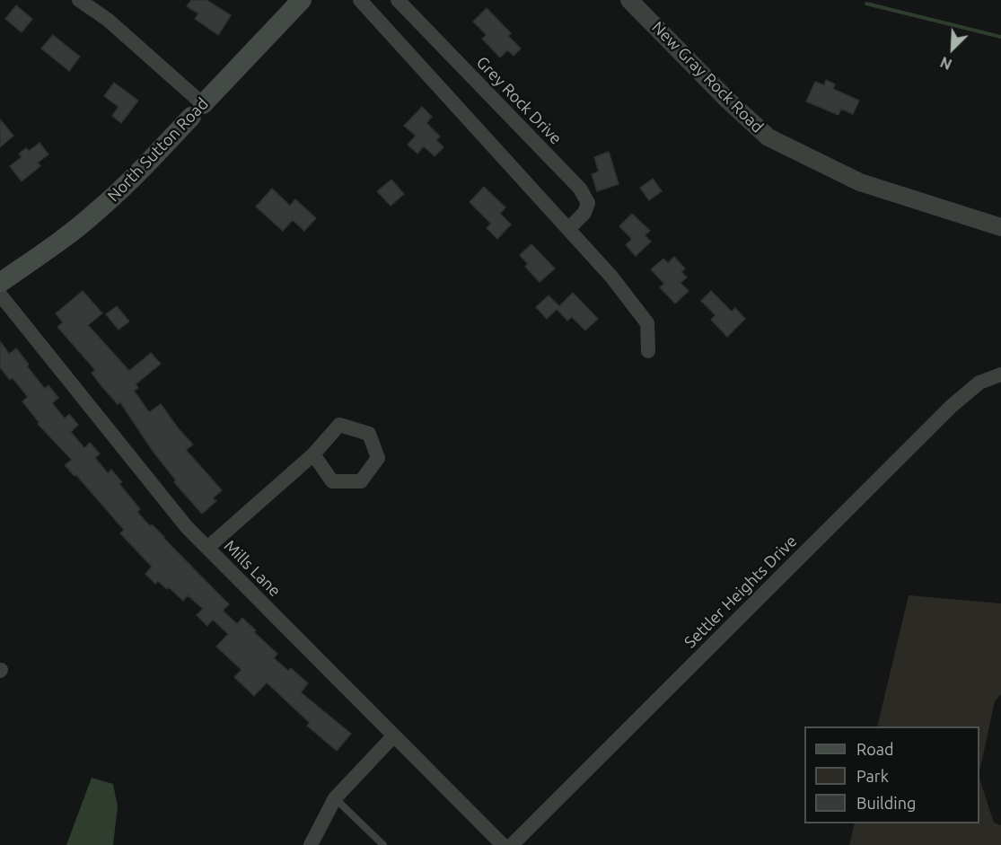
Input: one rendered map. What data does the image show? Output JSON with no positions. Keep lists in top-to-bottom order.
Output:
{
  "streets": {
    "main road": ["North Sutton Road"],
    "street": [
      "New Gray Rock Road",
      "Grey Rock Drive",
      "Mills Lane",
      "Settler Heights Drive"
    ]
  },
  "legend": ["Road", "Park", "Building"],
  "north": "bottom left"
}
